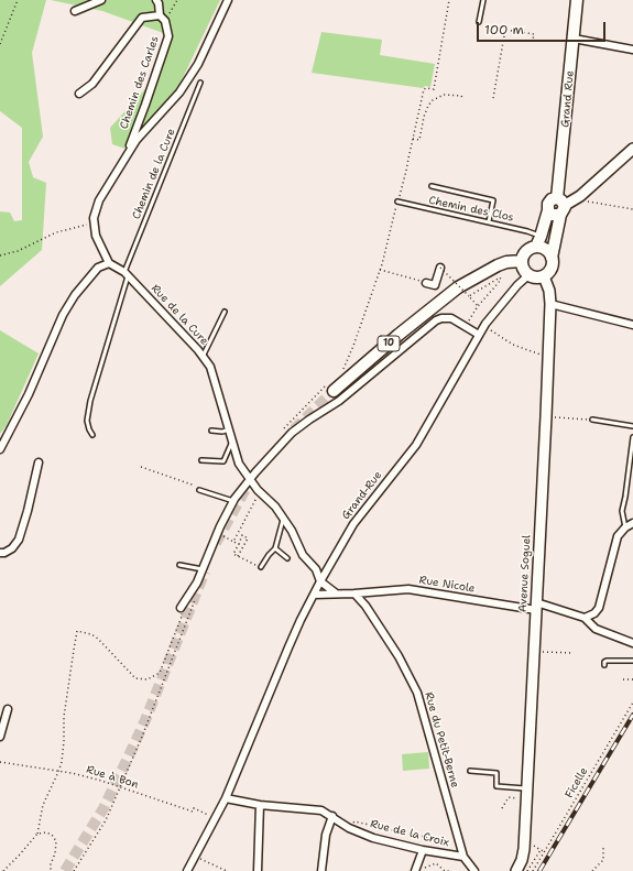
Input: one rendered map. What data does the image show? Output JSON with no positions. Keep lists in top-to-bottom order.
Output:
{
  "streets": {
    "main road": ["Grand Rue", "10"],
    "street": [
      "Chemin des Carles",
      "Rue de la Cure",
      "Grand-Rue",
      "Avenue Soguel",
      "Rue Nicole",
      "Rue du Petit-Berne",
      "Rue de la Croix"
    ],
    "lane": ["Chemin de la Cure", "Chemin des Clos"],
    "path": ["Rue à Bon", "Ficelle"]
  },
  "crossings": [
    ["Grand Rue", "Chemin des Clos"],
    ["Grand Rue", "10"],
    ["Grand Rue", "Grand-Rue"],
    ["Grand Rue", "Avenue Soguel"],
    ["Chemin de la Cure", "Rue de la Cure"],
    ["Chemin des Clos", "10"],
    ["Chemin des Clos", "Grand-Rue"],
    ["Chemin des Clos", "Avenue Soguel"],
    ["Rue de la Cure", "Grand-Rue"],
    ["10", "Grand-Rue"],
    ["10", "Avenue Soguel"],
    ["Grand-Rue", "Avenue Soguel"],
    ["Grand-Rue", "Rue à Bon"],
    ["Grand-Rue", "Rue de la Croix"],
    ["Avenue Soguel", "Rue Nicole"],
    ["Rue Nicole", "Rue du Petit-Berne"],
    ["Rue du Petit-Berne", "Rue de la Croix"]
  ],
  "scale_bar": "100 m"
}
